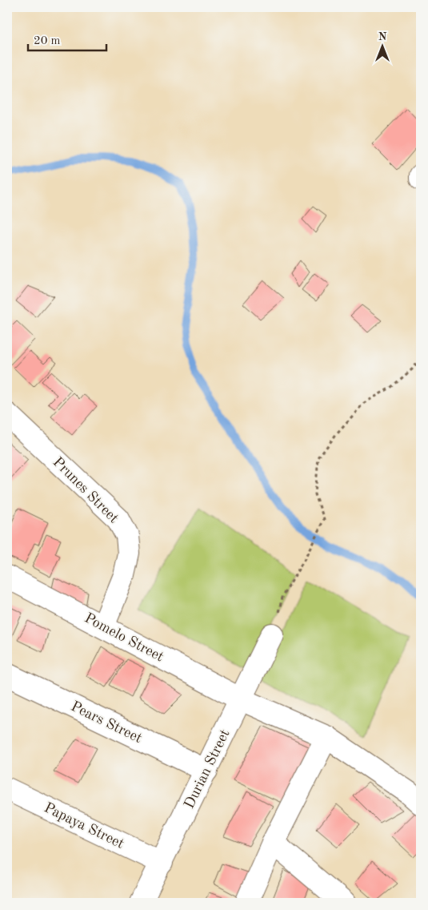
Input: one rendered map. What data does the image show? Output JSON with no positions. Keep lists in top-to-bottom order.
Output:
{
  "streets": {
    "street": [
      "Prunes Street",
      "Pomelo Street",
      "Pears Street",
      "Durian Street",
      "Papaya Street"
    ]
  },
  "crossings": [
    ["Prunes Street", "Pomelo Street"],
    ["Pomelo Street", "Durian Street"],
    ["Pears Street", "Durian Street"],
    ["Durian Street", "Papaya Street"]
  ],
  "scale_bar": "20 m",
  "north": "top"
}
